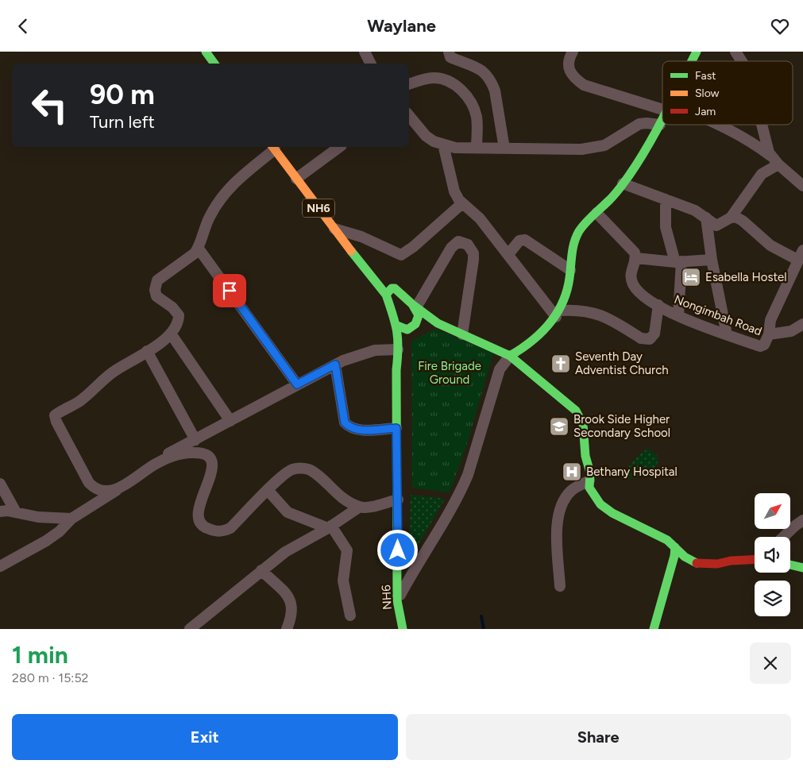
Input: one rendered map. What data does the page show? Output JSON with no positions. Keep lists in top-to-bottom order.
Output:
{
  "streets": {
    "main road": ["NH6"],
    "street": ["Nongimbah Road"]
  },
  "parks": ["Fire Brigade Ground"],
  "places": {
    "hotel": ["Esabella Hostel"],
    "church": ["Seventh Day Adventist Church"],
    "school or university": ["Brook Side Higher Secondary School"],
    "hospital": ["Bethany Hospital"]
  },
  "legend": ["Fast", "Slow", "Jam"],
  "north": "top right",
  "page": {
    "header": "Waylane",
    "turn": ["90 m", "Turn left"],
    "heading": ["1 min", "280 m · 15:52"],
    "buttons": ["Exit", "Share"]
  }
}
